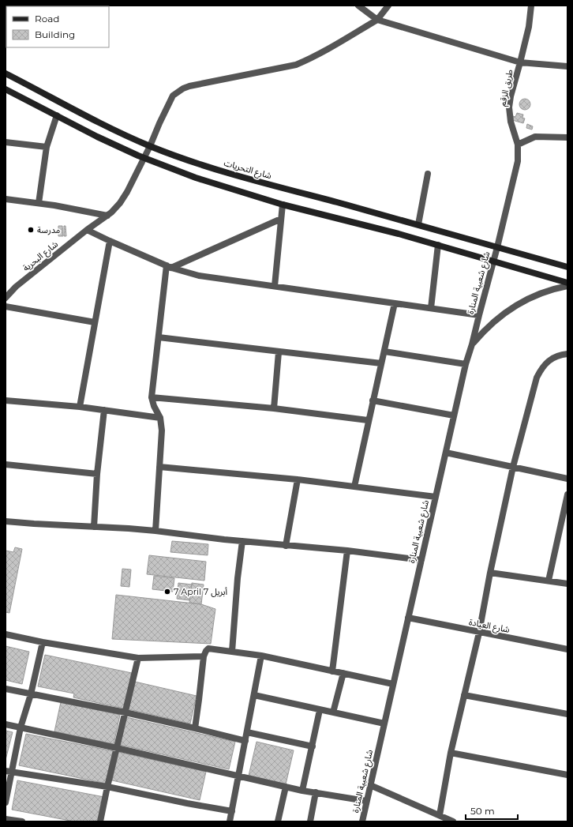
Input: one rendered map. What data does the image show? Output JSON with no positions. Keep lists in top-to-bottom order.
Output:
{
  "streets": {
    "main road": ["شارع التحريات"],
    "street": [
      "طريق الزقم",
      "شارع البحرية",
      "شارع شعبية المنارة",
      "شارع العيادة"
    ]
  },
  "crossings": [
    ["طريق الزقم", "شارع التحريات"],
    ["طريق الزقم", "شارع شعبية المنارة"],
    ["شارع التحريات", "شارع البحرية"],
    ["شارع التحريات", "شارع شعبية المنارة"],
    ["شارع شعبية المنارة", "شارع العيادة"]
  ],
  "places": ["مدرسة", "7 April 7 أبريل"],
  "legend": ["Road", "Building"],
  "scale_bar": "50 m"
}
